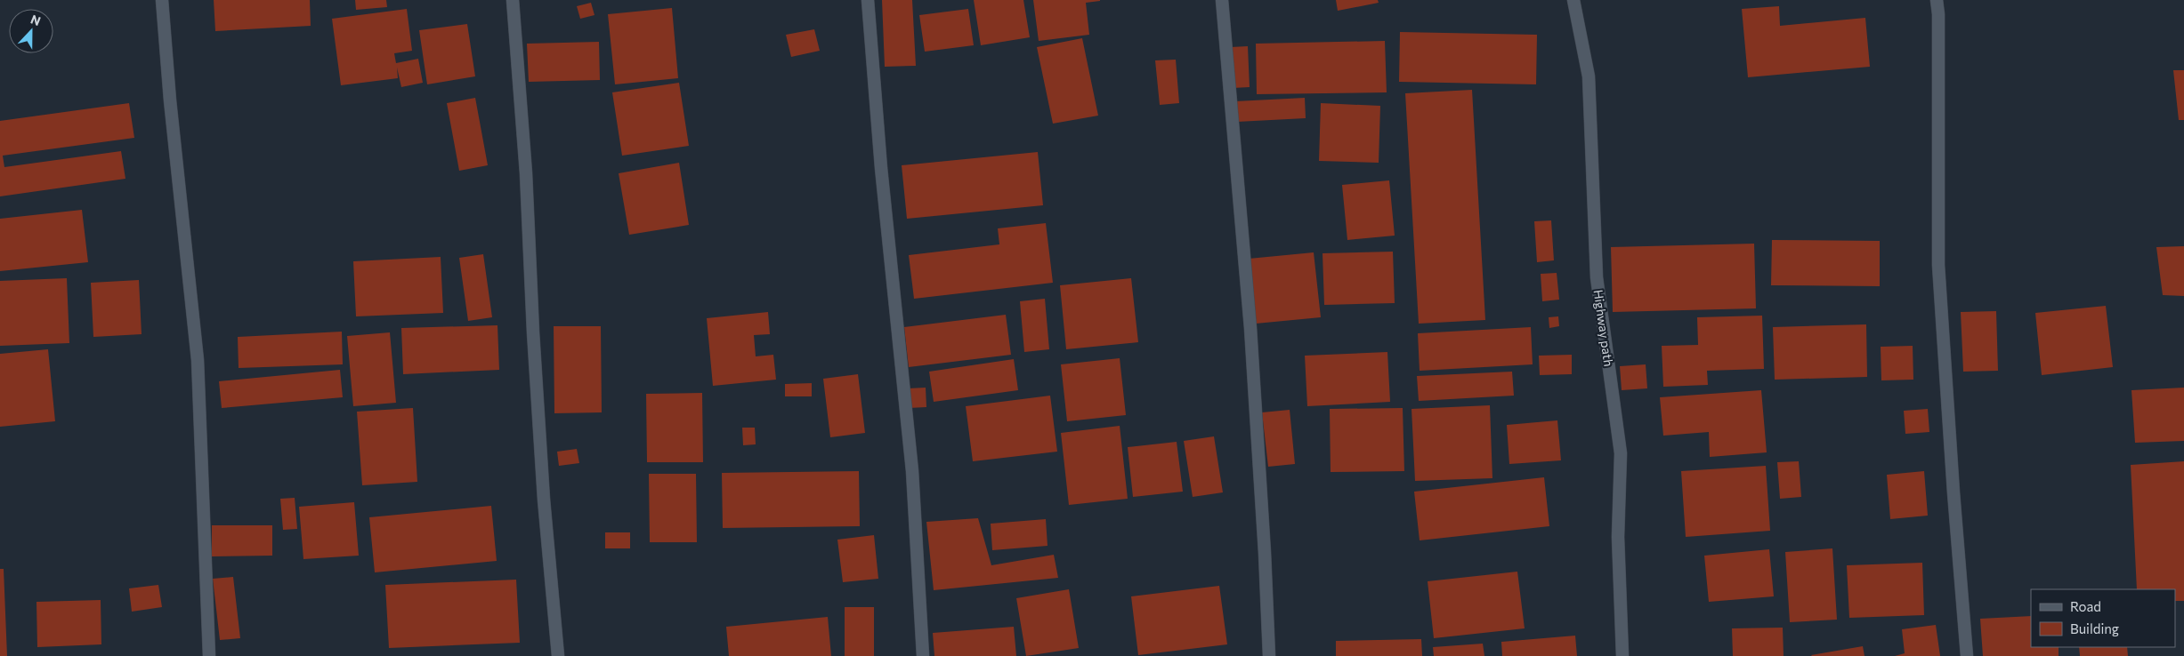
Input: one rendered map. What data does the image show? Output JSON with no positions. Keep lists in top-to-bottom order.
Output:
{
  "streets": {
    "street": ["Highway path"]
  },
  "legend": ["Road", "Building"],
  "north": "top"
}
